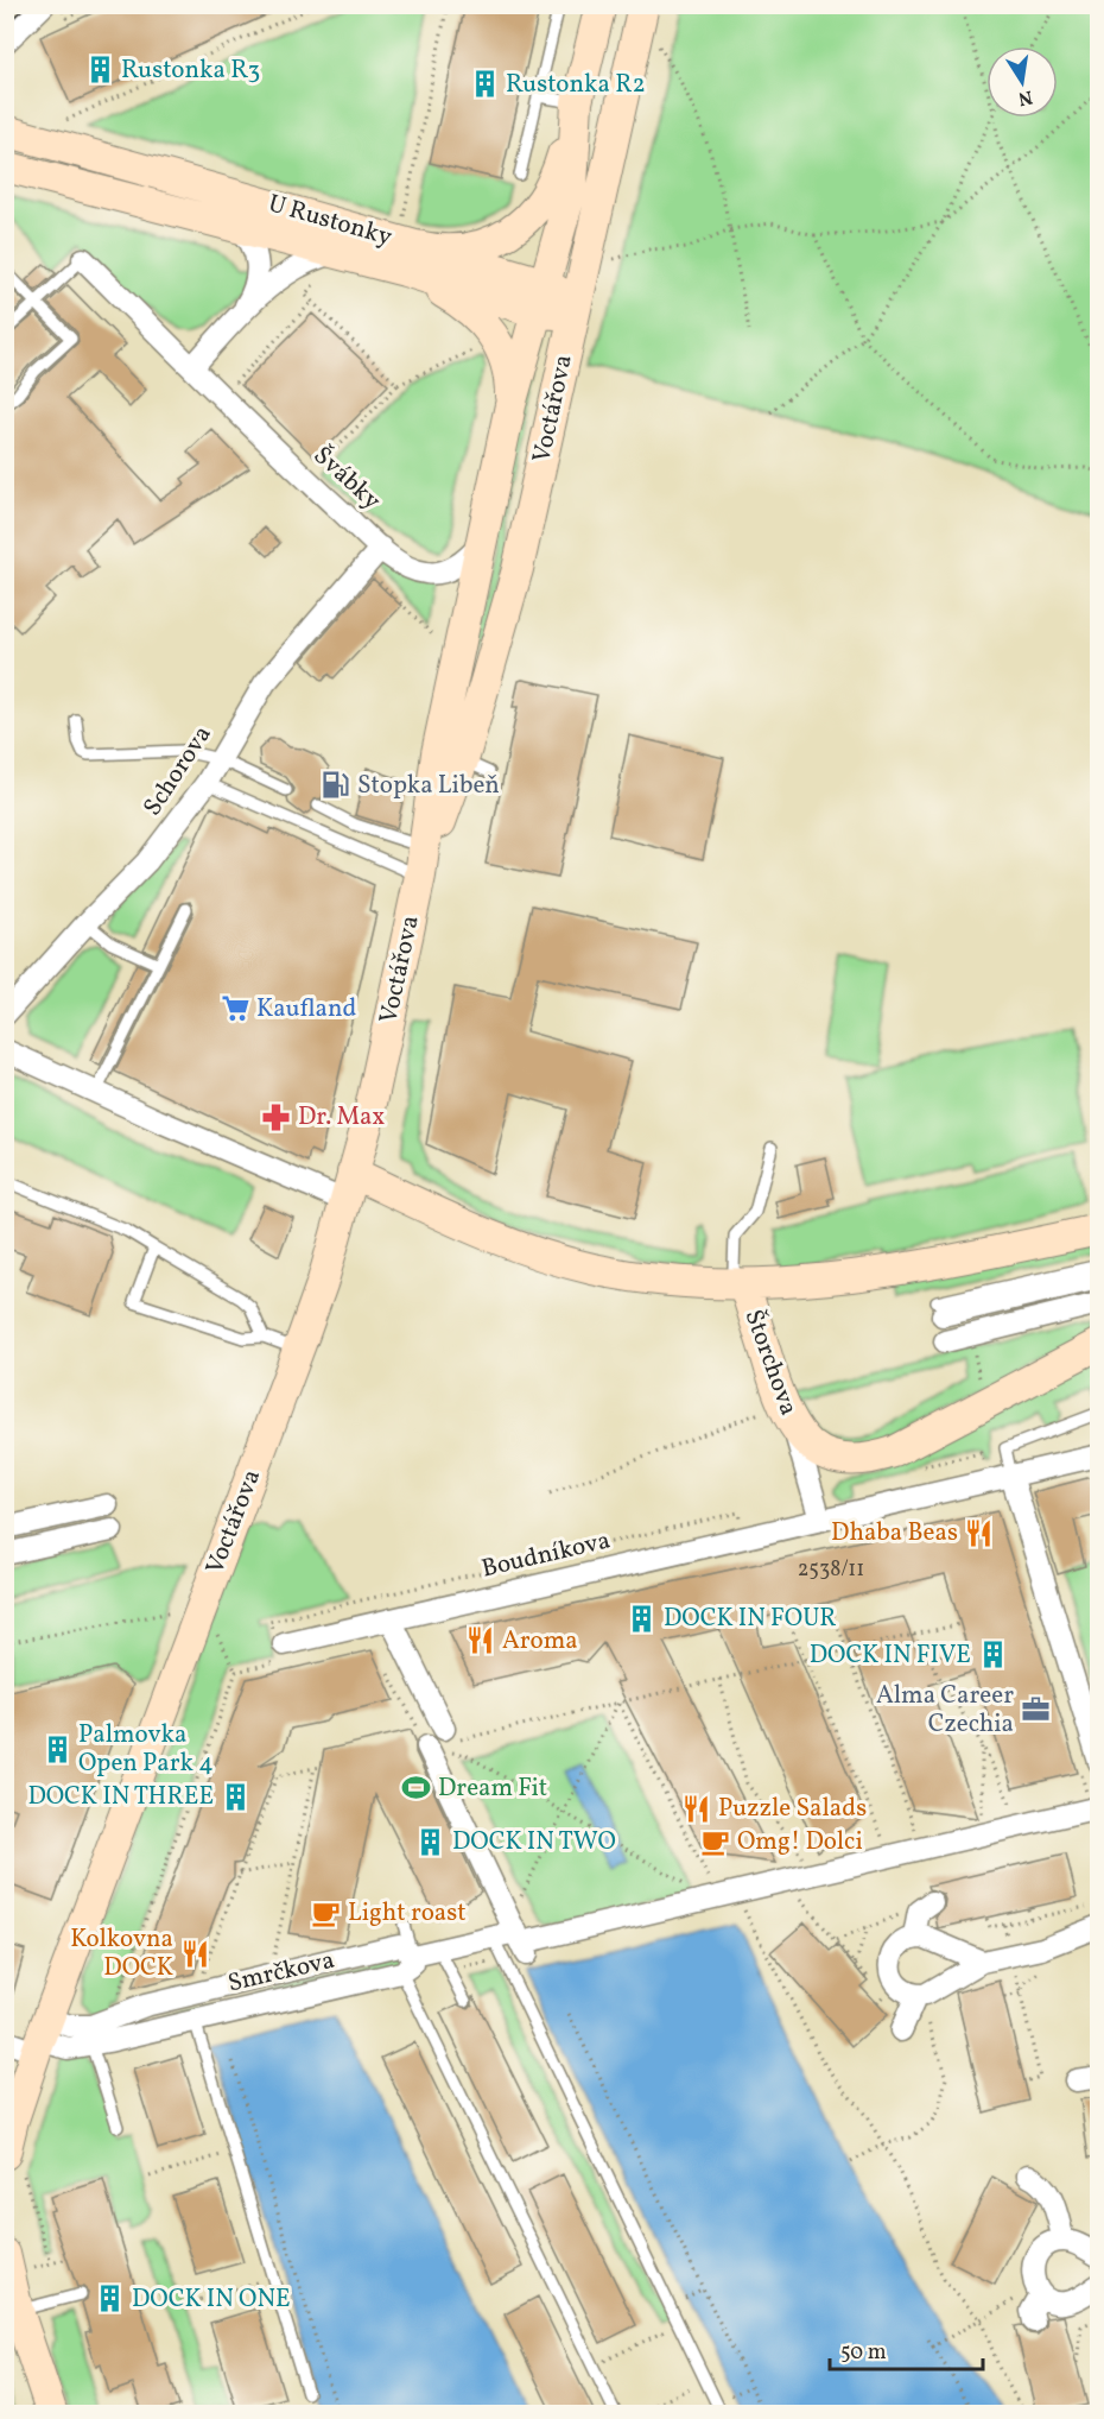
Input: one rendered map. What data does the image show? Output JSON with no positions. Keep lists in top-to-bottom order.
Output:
{
  "streets": {
    "main road": ["U Rustonky", "Voctářova", "Štorchova"],
    "street": [
      "Švábky",
      "Schorova",
      "Boudníkova",
      "Smrčkova"
    ]
  },
  "crossings": [
    ["U Rustonky", "Voctářova"],
    ["Voctářova", "Švábky"],
    ["Voctářova", "Štorchova"],
    ["Voctářova", "Smrčkova"],
    ["Švábky", "Schorova"],
    ["Štorchova", "Boudníkova"]
  ],
  "places": {
    "building": [
      "Rustonka R3",
      "Rustonka R2",
      "DOCK IN FOUR",
      "DOCK IN FIVE",
      "Palmovka Open Park 4",
      "DOCK IN THREE",
      "DOCK IN TWO",
      "DOCK IN ONE"
    ],
    "fuel station": ["Stopka Libeň"],
    "supermarket": ["Kaufland"],
    "pharmacy": ["Dr. Max"],
    "restaurant": [
      "Dhaba Beas",
      "Aroma",
      "Puzzle Salads",
      "Kolkovna DOCK"
    ],
    "office": ["Alma Career Czechia"],
    "sports": ["Dream Fit"],
    "cafe": ["Omg! Dolci", "Light roast"]
  },
  "house_numbers": ["2538/11"],
  "scale_bar": "50 m",
  "north": "bottom"
}
